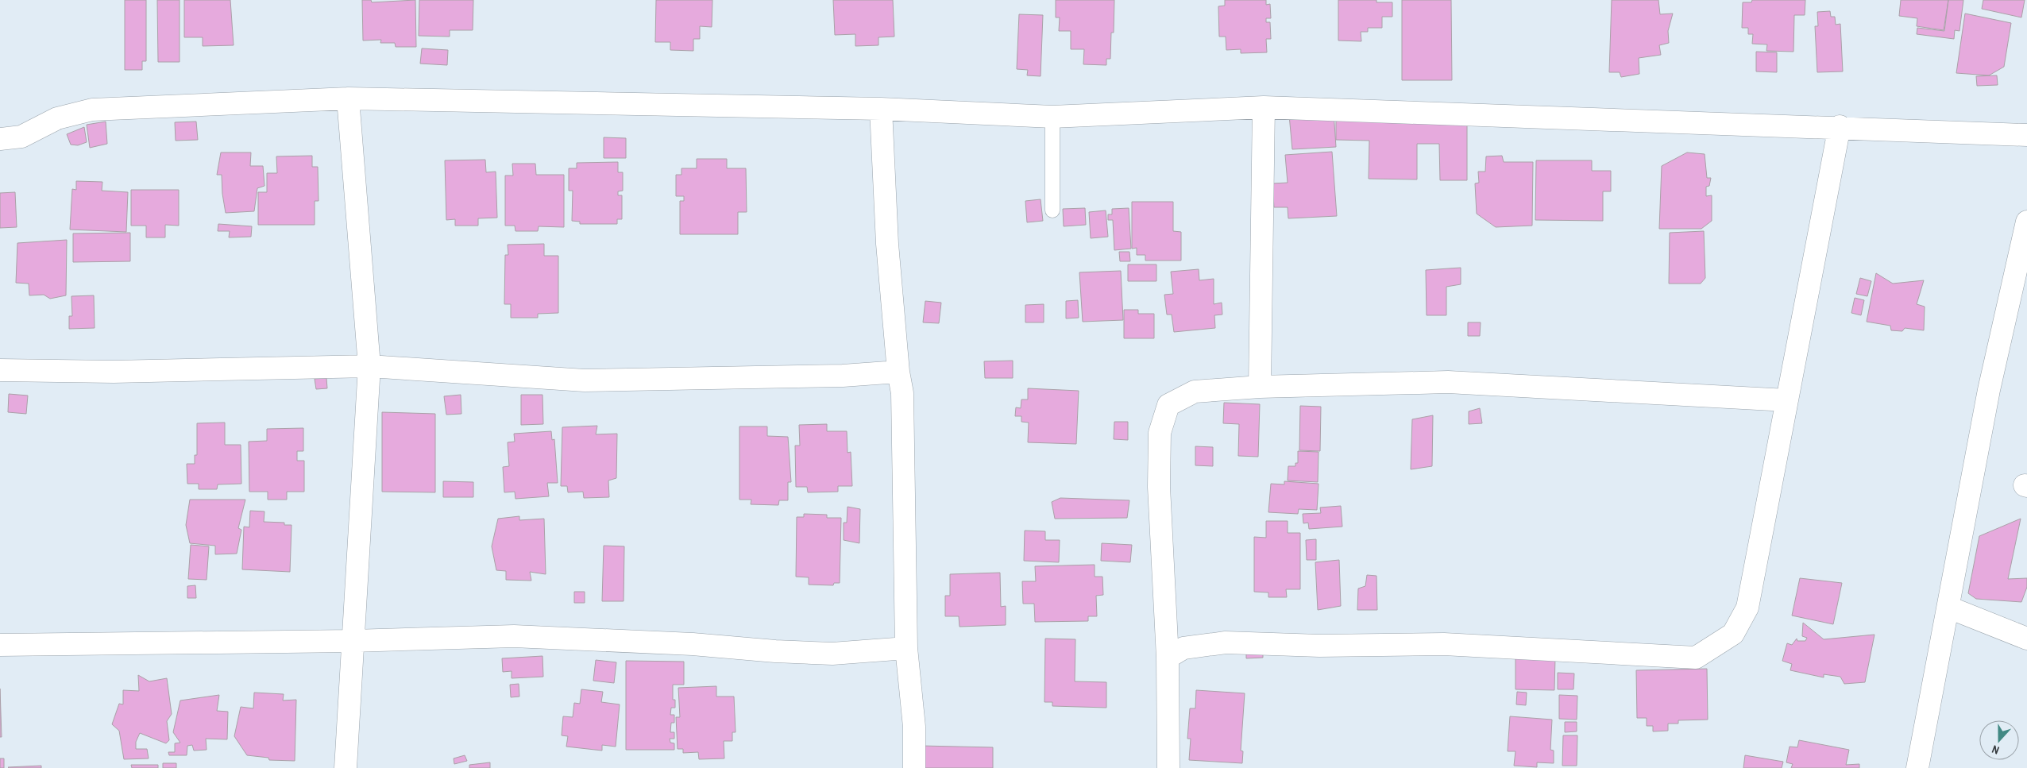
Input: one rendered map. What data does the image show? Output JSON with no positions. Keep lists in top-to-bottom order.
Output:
{
  "north": "bottom"
}
